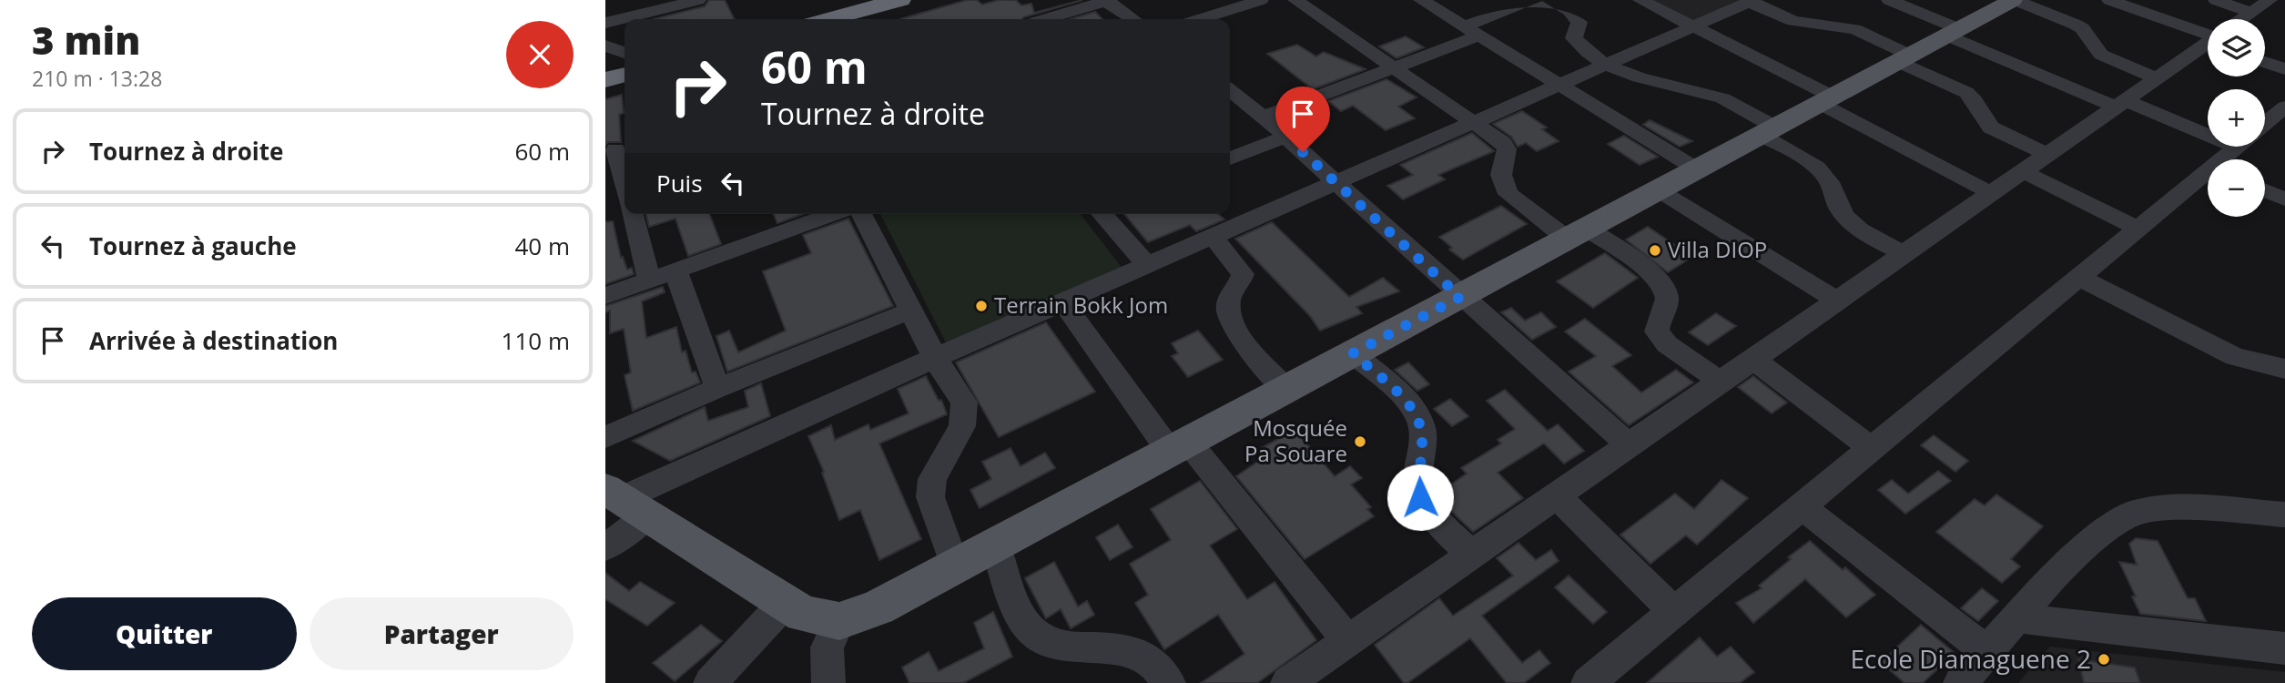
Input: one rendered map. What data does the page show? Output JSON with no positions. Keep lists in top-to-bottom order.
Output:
{
  "places": [
    "Villa DIOP",
    "Terrain Bokk Jom",
    "Mosquée Pa Souare",
    "Ecole Diamaguene 2"
  ],
  "page": {
    "heading": ["3 min", "210 m · 13:28"],
    "map_buttons": ["+", "−"],
    "turn": ["60 m", "Tournez à droite"],
    "list": [
      {
        "name": "Tournez à droite",
        "value": "60 m"
      },
      {
        "name": "Tournez à gauche",
        "value": "40 m"
      },
      {
        "name": "Arrivée à destination",
        "value": "110 m"
      }
    ],
    "then": "Puis",
    "buttons": ["Quitter", "Partager"]
  }
}
